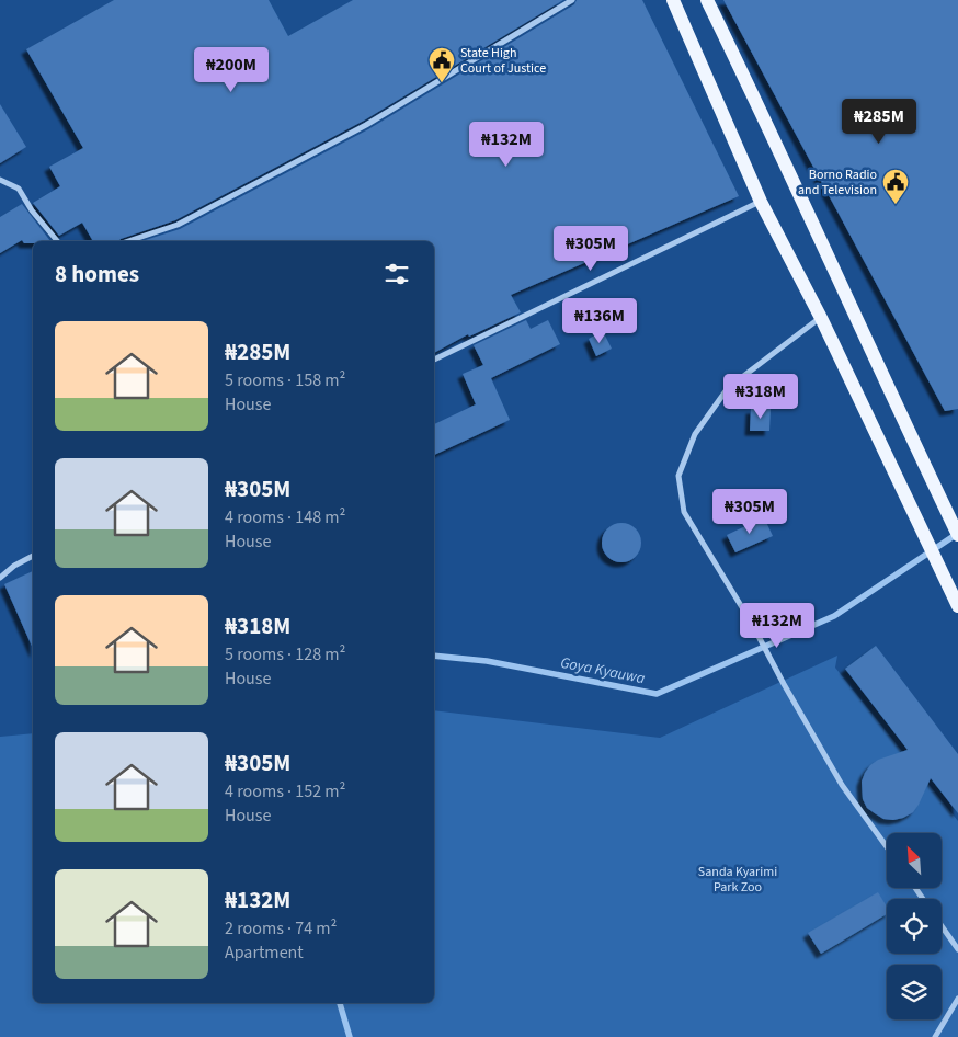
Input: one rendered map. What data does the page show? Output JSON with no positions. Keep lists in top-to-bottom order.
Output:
{
  "water": ["Goya Kyauwa"],
  "parks": ["Sanda Kyarimi Park Zoo"],
  "places": {
    "public building": ["State High Court of Justice", "Borno Radio and Television"]
  },
  "north": "top left",
  "page": {
    "price": [
      "₦200M",
      "₦285M",
      "₦132M",
      "₦305M",
      "₦136M",
      "₦318M",
      "₦305M",
      "₦132M"
    ],
    "heading": "8 homes",
    "list": [
      {
        "name": "₦285M",
        "note": "5 rooms · 158 m² · House"
      },
      {
        "name": "₦305M",
        "note": "4 rooms · 148 m² · House"
      },
      {
        "name": "₦318M",
        "note": "5 rooms · 128 m² · House"
      },
      {
        "name": "₦305M",
        "note": "4 rooms · 152 m² · House"
      },
      {
        "name": "₦132M",
        "note": "2 rooms · 74 m² · Apartment"
      }
    ]
  }
}
